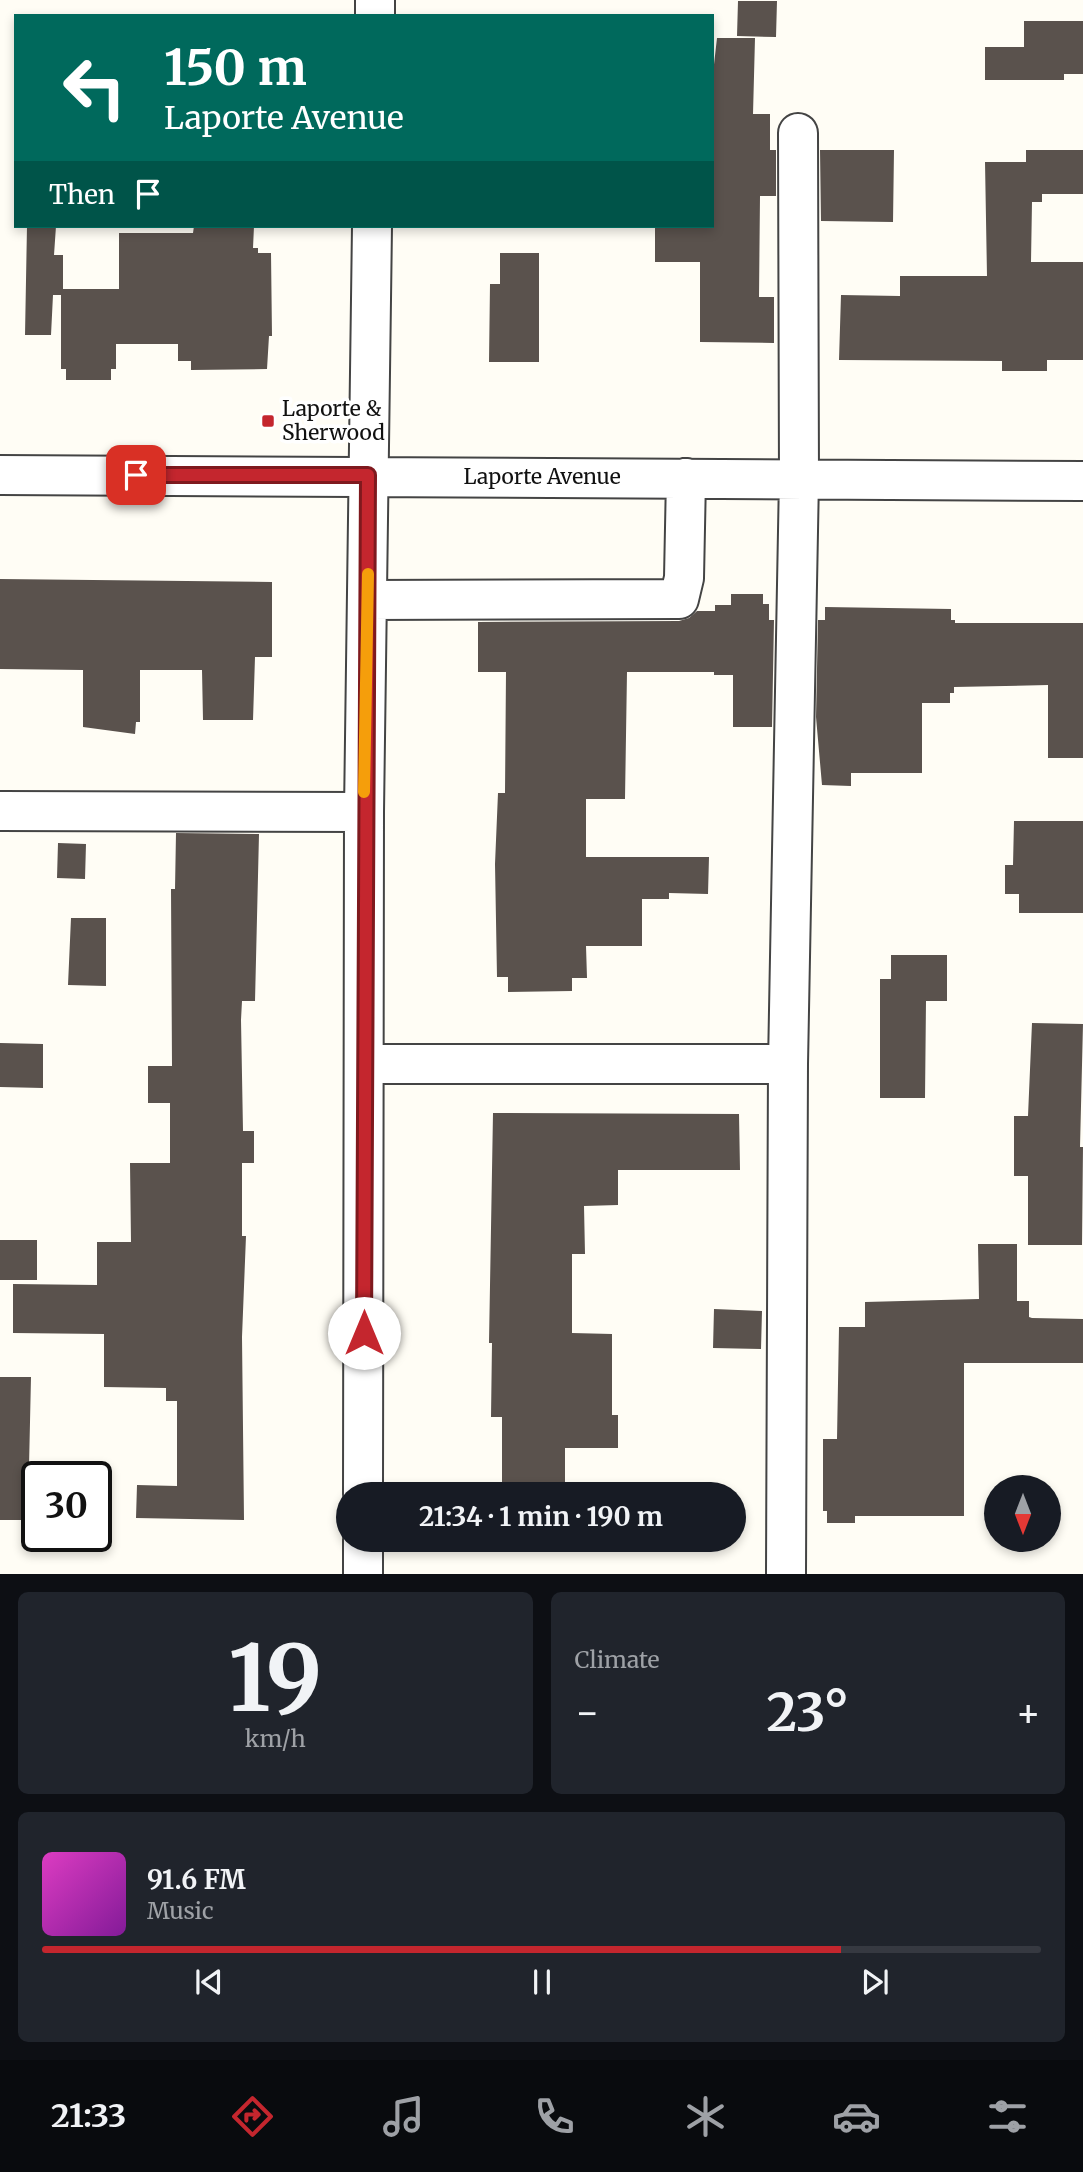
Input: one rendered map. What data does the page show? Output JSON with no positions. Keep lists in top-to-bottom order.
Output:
{
  "streets": {
    "street": ["Laporte Avenue"]
  },
  "places": {
    "transit": ["Laporte & Sherwood"]
  },
  "north": "bottom",
  "page": {
    "turn": ["150 m", "Laporte Avenue"],
    "then": "Then",
    "limit": "30",
    "trip": "21:34 · 1 min · 190 m",
    "tile": [
      ["19", "km/h"],
      "Climate"
    ],
    "heat": ["−", "23°", "+"],
    "song": ["91.6 FM", "Music"],
    "tabs": "21:33"
  }
}
